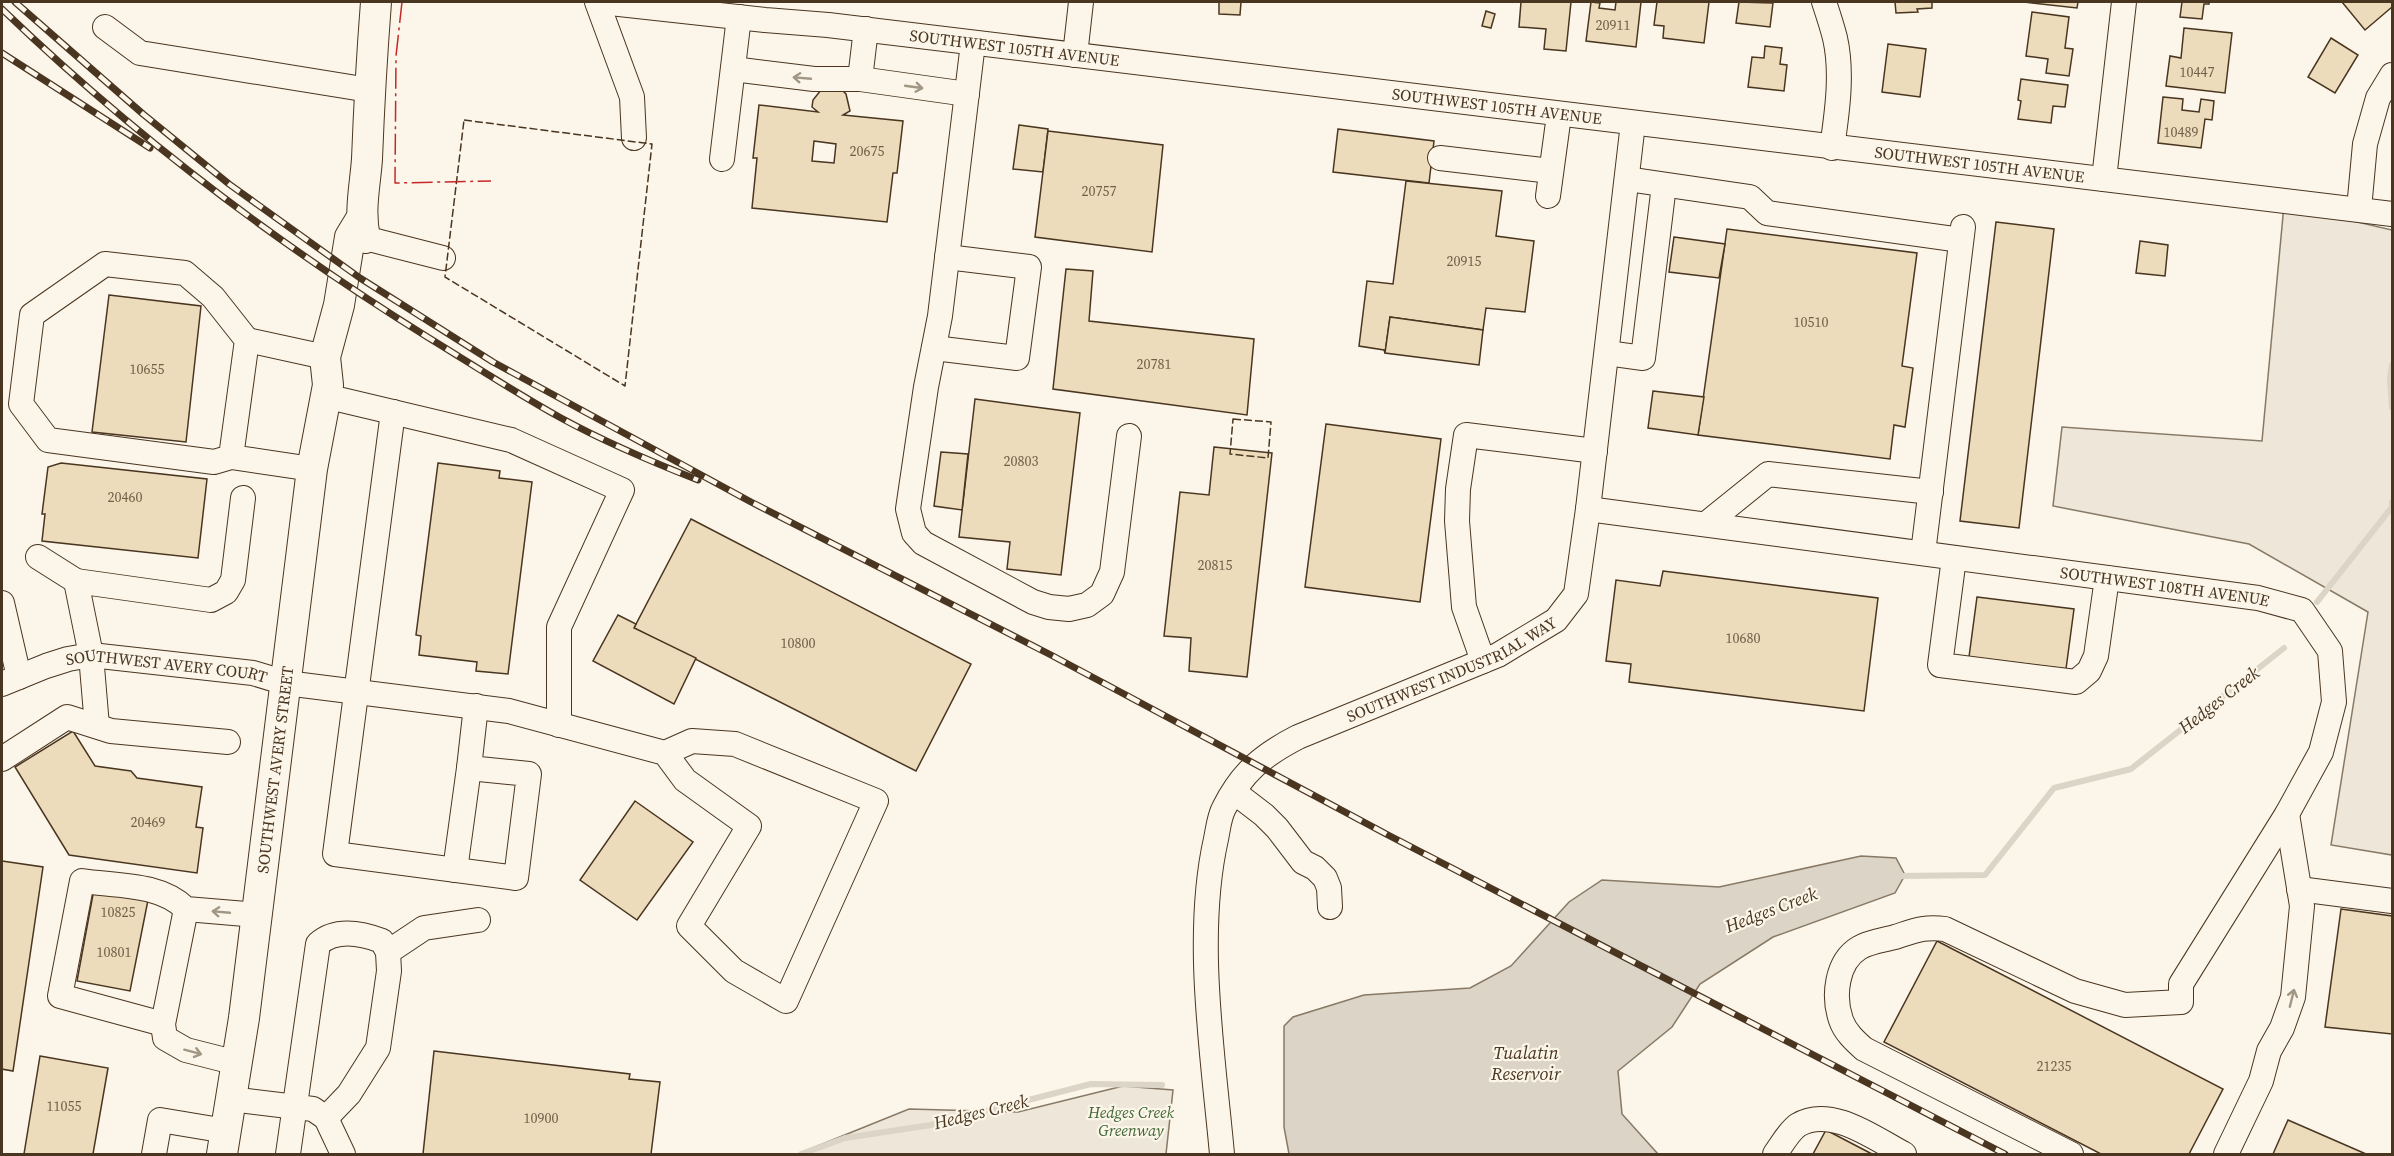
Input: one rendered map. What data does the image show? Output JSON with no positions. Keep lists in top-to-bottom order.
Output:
{
  "streets": {
    "main road": ["SOUTHWEST AVERY STREET"],
    "street": [
      "SOUTHWEST 105TH AVENUE",
      "SOUTHWEST 108TH AVENUE",
      "SOUTHWEST INDUSTRIAL WAY",
      "SOUTHWEST AVERY COURT"
    ]
  },
  "crossings": [
    ["SOUTHWEST 105TH AVENUE", "SOUTHWEST INDUSTRIAL WAY"],
    ["SOUTHWEST 108TH AVENUE", "SOUTHWEST INDUSTRIAL WAY"],
    ["SOUTHWEST AVERY COURT", "SOUTHWEST AVERY STREET"]
  ],
  "water": ["Hedges Creek", "Tualatin Reservoir"],
  "parks": ["Hedges Creek Greenway"],
  "house_numbers": [
    "20911",
    "10447",
    "10489",
    "20675",
    "20757",
    "20915",
    "10510",
    "20781",
    "10655",
    "20803",
    "20460",
    "20815",
    "10680",
    "10800",
    "20469",
    "10825",
    "10801",
    "21235",
    "11055",
    "10900"
  ]
}
